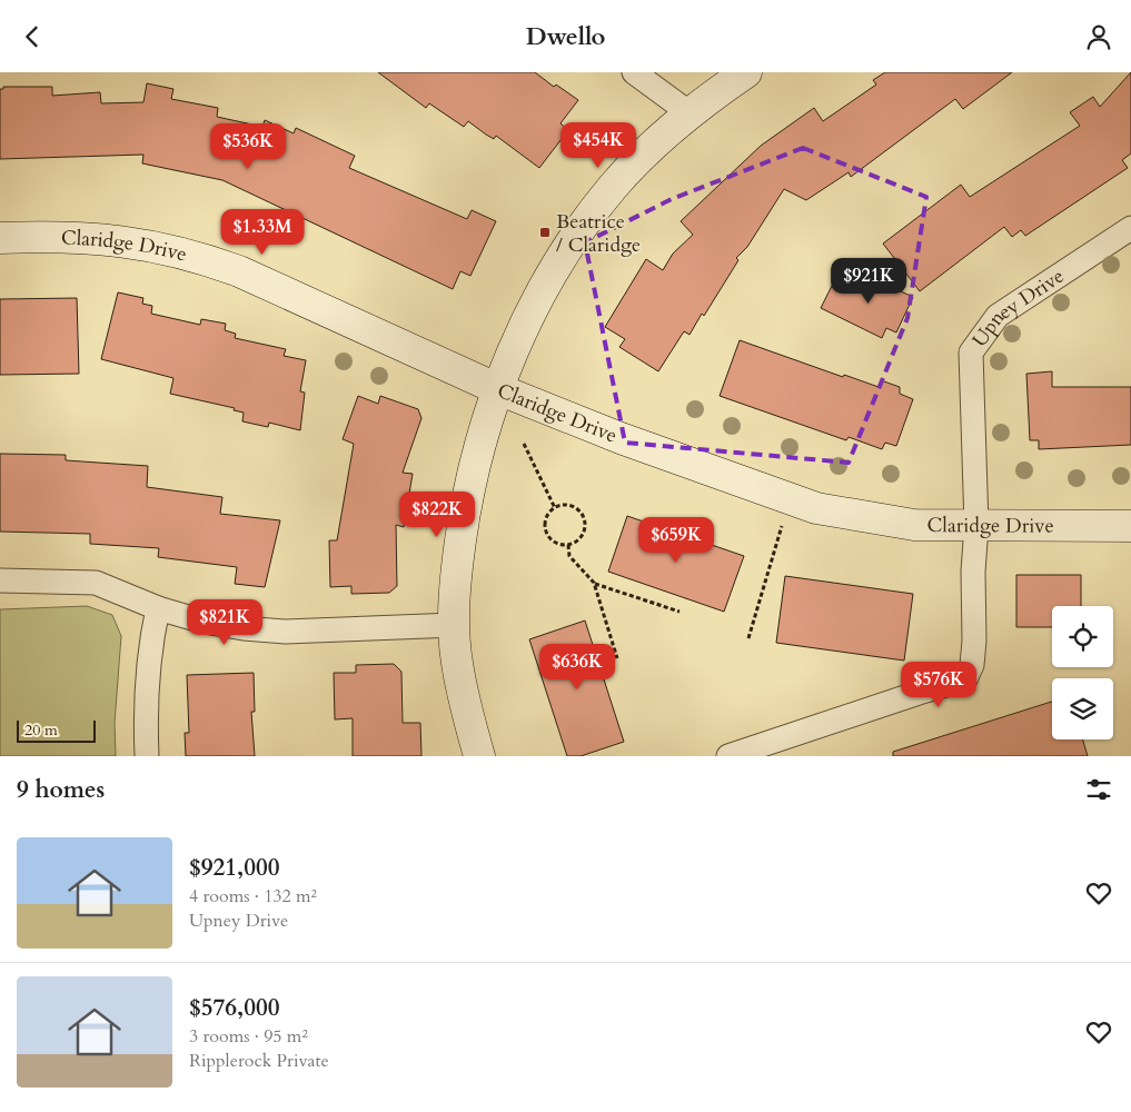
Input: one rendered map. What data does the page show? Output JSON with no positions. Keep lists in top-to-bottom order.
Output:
{
  "streets": {
    "street": ["Claridge Drive", "Upney Drive"]
  },
  "crossings": [
    ["Claridge Drive", "Upney Drive"]
  ],
  "places": {
    "transit": ["Beatrice / Claridge"]
  },
  "scale_bar": "20 m",
  "page": {
    "header": "Dwello",
    "price": [
      "$454K",
      "$536K",
      "$1.33M",
      "$921K",
      "$822K",
      "$659K",
      "$821K",
      "$636K",
      "$576K"
    ],
    "scale": "20 m",
    "heading": "9 homes",
    "list": [
      {
        "name": "$921,000",
        "note": "4 rooms · 132 m² · Upney Drive"
      },
      {
        "name": "$576,000",
        "note": "3 rooms · 95 m² · Ripplerock Private"
      }
    ]
  }
}
